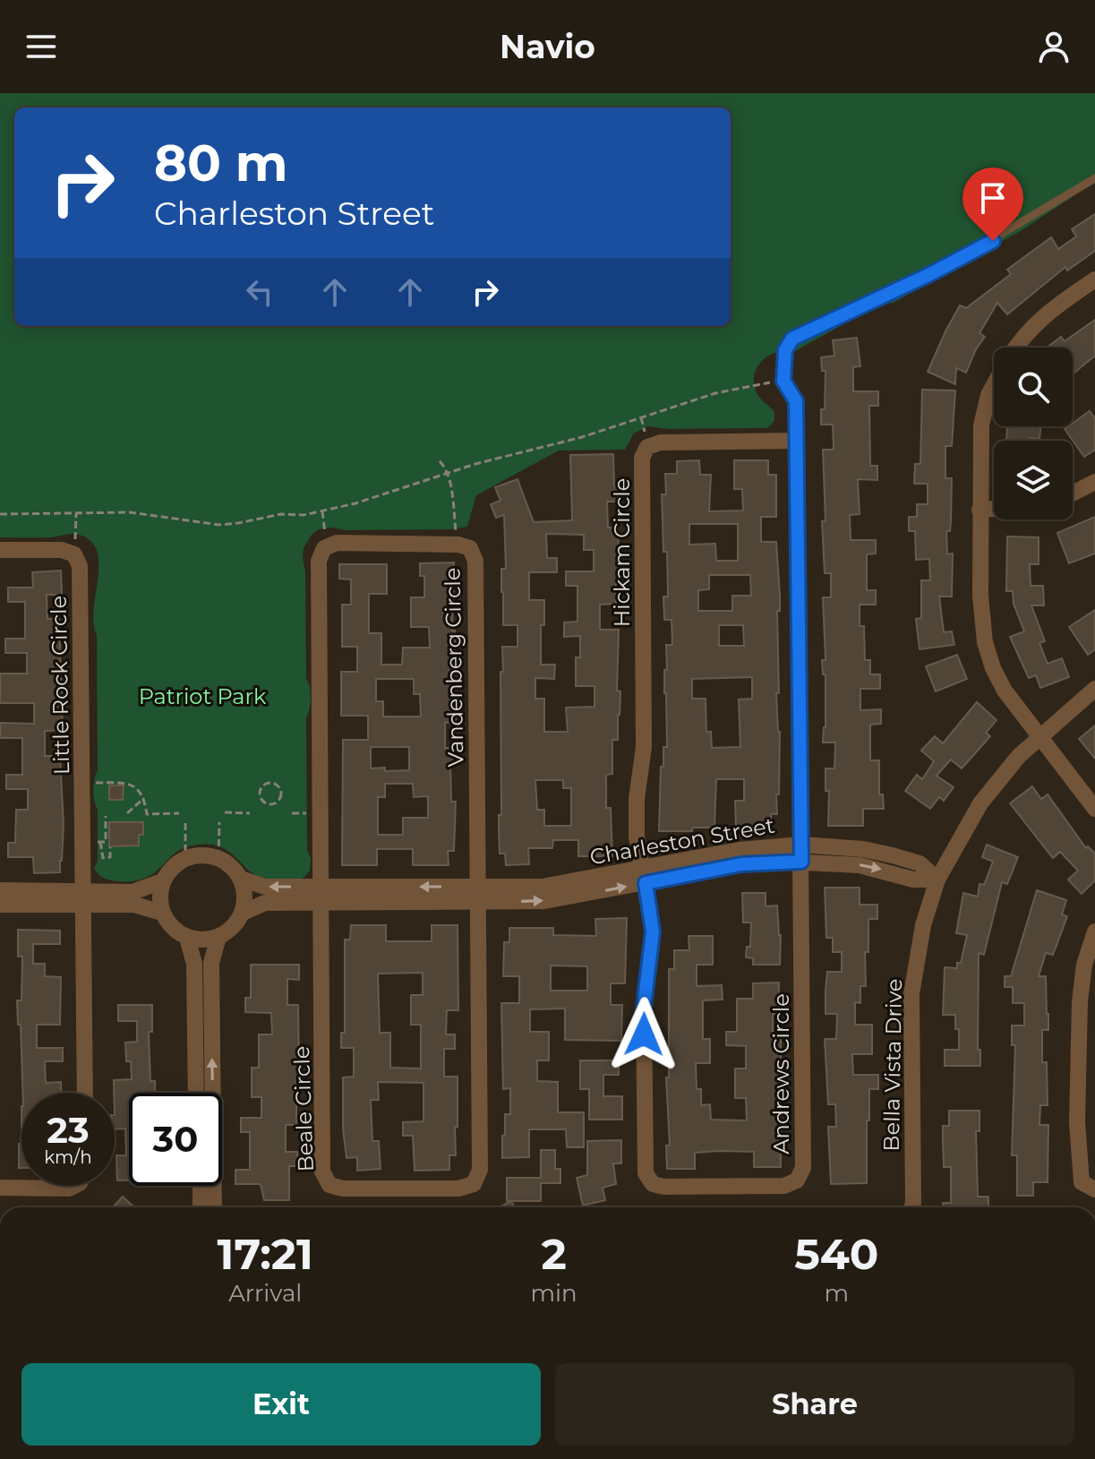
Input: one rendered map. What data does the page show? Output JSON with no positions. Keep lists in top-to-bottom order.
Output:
{
  "streets": {
    "street": [
      "Hickam Circle",
      "Vandenberg Circle",
      "Little Rock Circle",
      "Charleston Street",
      "Bella Vista Drive",
      "Andrews Circle",
      "Beale Circle"
    ]
  },
  "crossings": [
    ["Hickam Circle", "Charleston Street"],
    ["Hickam Circle", "Andrews Circle"],
    ["Vandenberg Circle", "Charleston Street"],
    ["Vandenberg Circle", "Beale Circle"],
    ["Charleston Street", "Bella Vista Drive"],
    ["Charleston Street", "Andrews Circle"],
    ["Charleston Street", "Beale Circle"]
  ],
  "parks": ["Patriot Park"],
  "page": {
    "header": "Navio",
    "turn": ["80 m", "Charleston Street"],
    "speed": "23 km/h",
    "limit": "30",
    "eta": [
      "17:21",
      "Arrival",
      "2",
      "min",
      "540",
      "m"
    ],
    "buttons": ["Exit", "Share"]
  }
}
